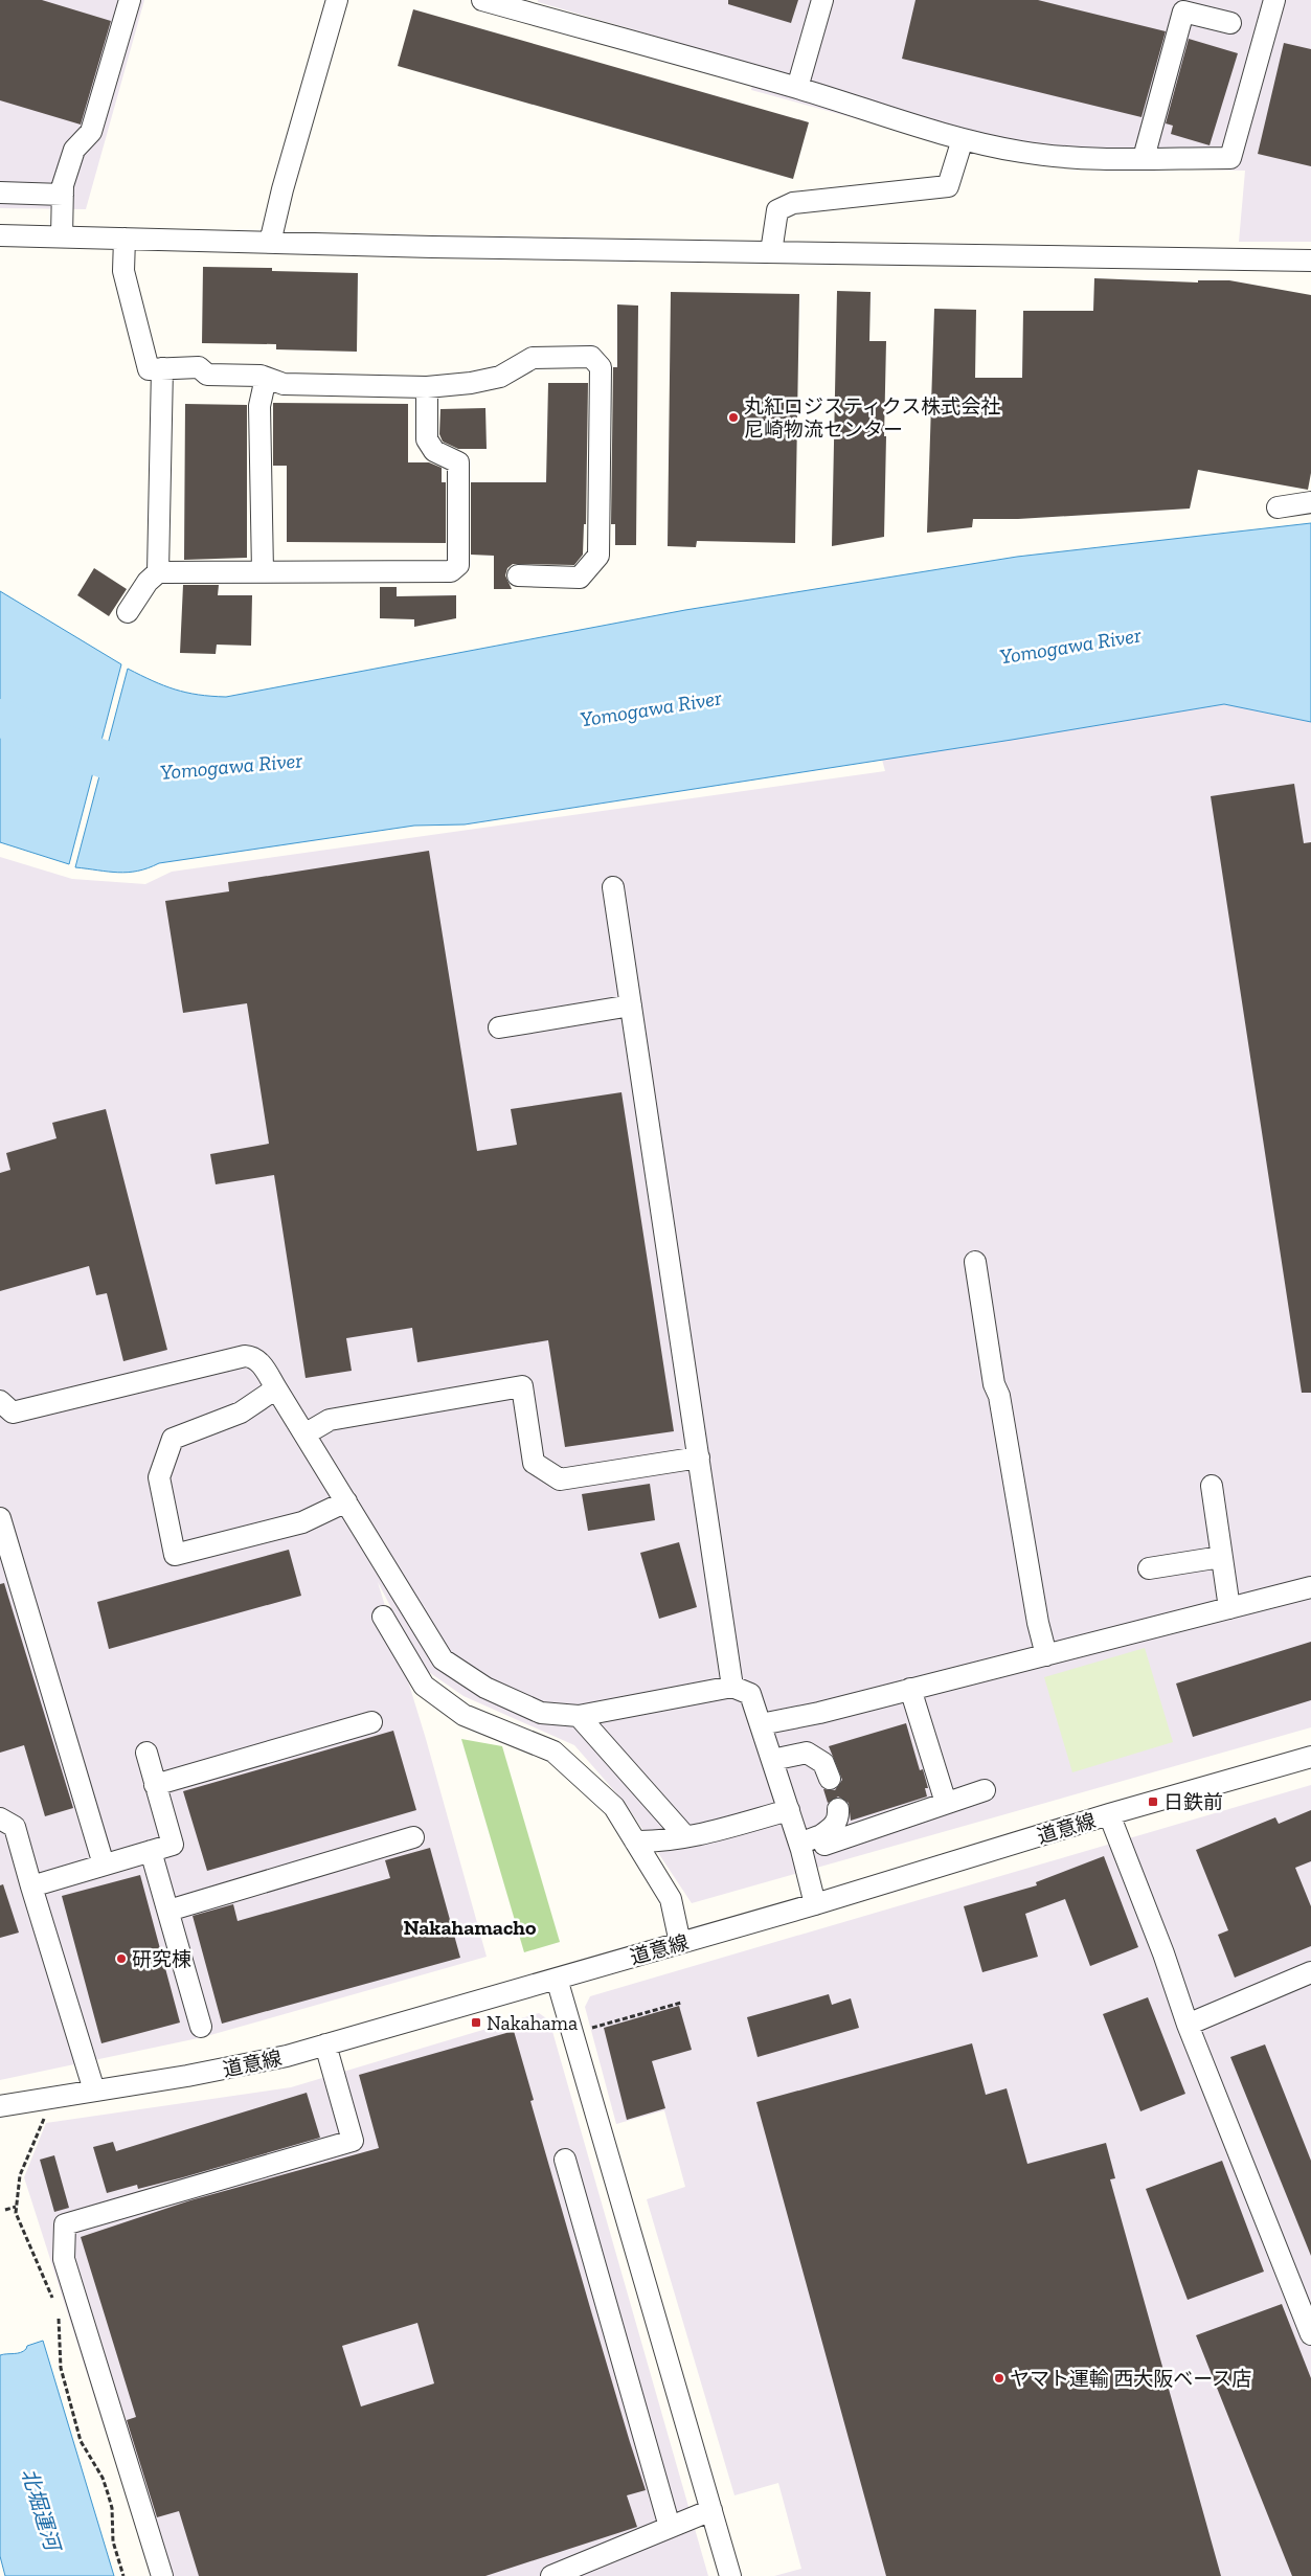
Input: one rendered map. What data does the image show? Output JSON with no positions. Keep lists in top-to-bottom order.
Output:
{
  "streets": {
    "street": ["道意線"]
  },
  "districts": ["Nakahamacho"],
  "water": ["Yomogawa River", "北堀運河"],
  "places": {
    "other": ["丸紅ロジスティクス株式会社 尼崎物流センター", "研究棟", "ヤマト運輸 西大阪ベース店"],
    "transit": ["日鉄前", "Nakahama"]
  }
}
